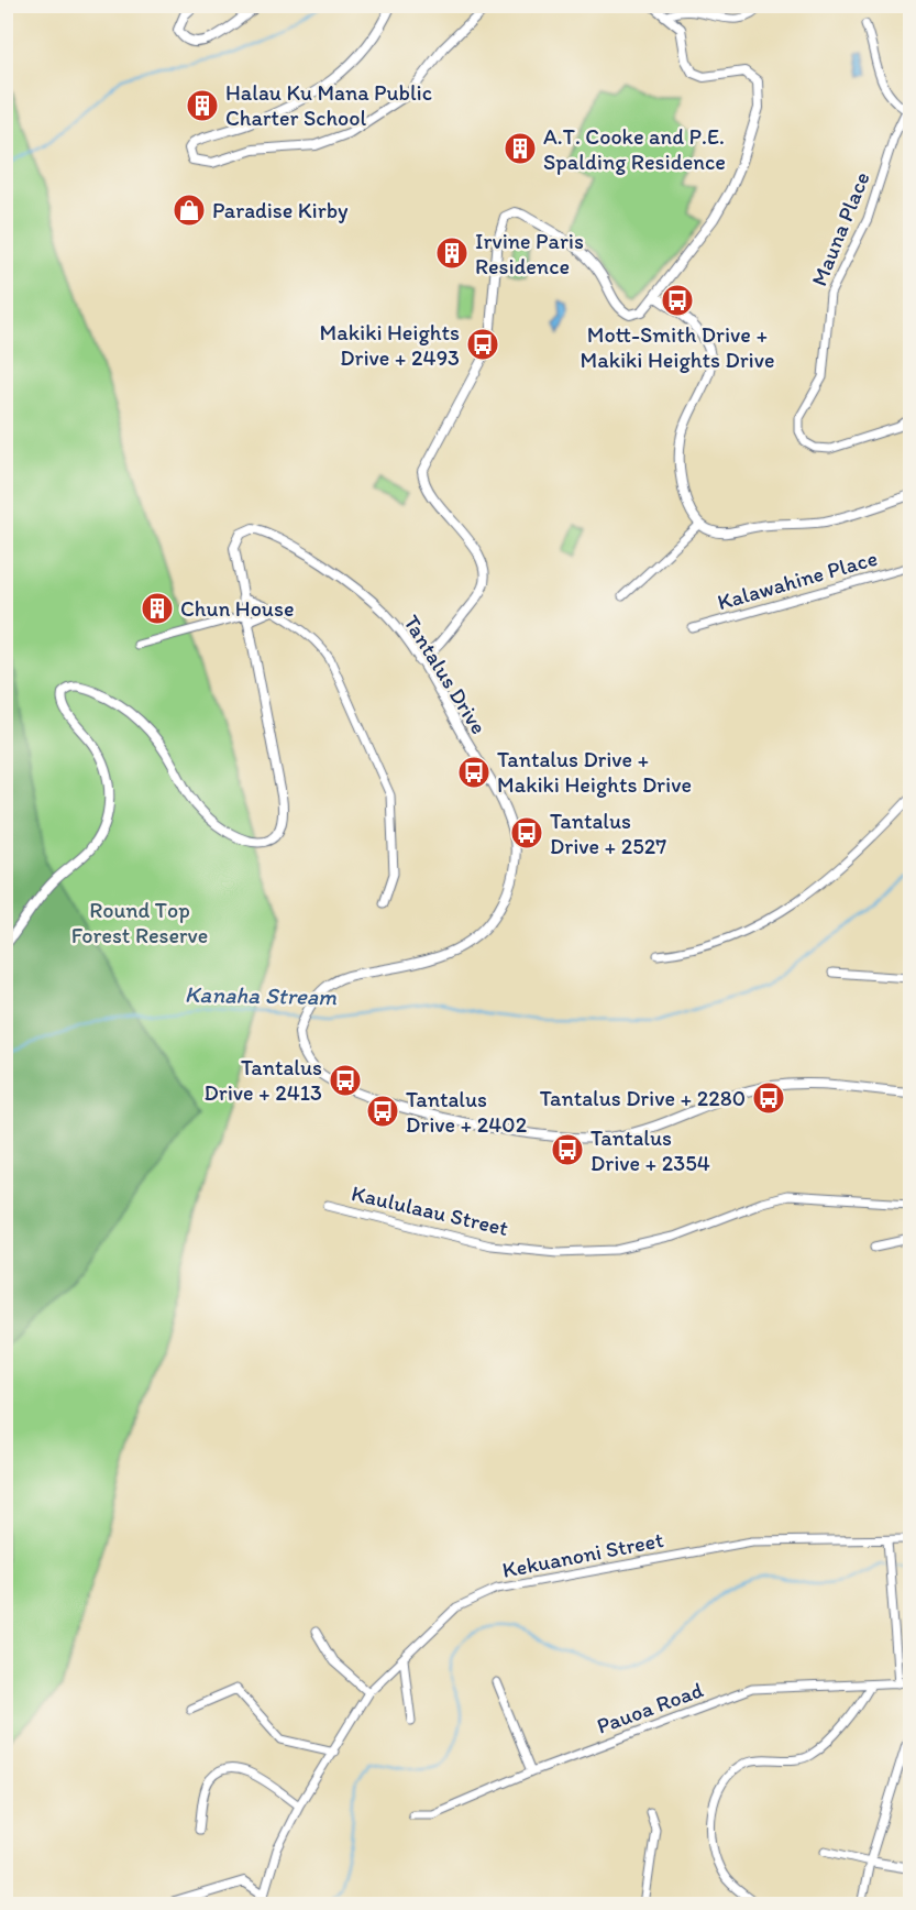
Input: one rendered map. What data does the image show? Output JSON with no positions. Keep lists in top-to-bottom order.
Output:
{
  "streets": {
    "street": [
      "Mauna Place",
      "Kalawahine Place",
      "Tantalus Drive",
      "Kaululaau Street",
      "Kekuanoni Street",
      "Pauoa Road"
    ]
  },
  "water": ["Kanaha Stream"],
  "parks": ["Round Top Forest Reserve"],
  "places": {
    "building": [
      "Halau Ku Mana Public Charter School",
      "A.T. Cooke and P.E. Spalding Residence",
      "Irvine Paris Residence",
      "Chun House"
    ],
    "shop": ["Paradise Kirby"],
    "bus stop": [
      "Mott-Smith Drive + Makiki Heights Drive",
      "Makiki Heights Drive + 2493",
      "Tantalus Drive + Makiki Heights Drive",
      "Tantalus Drive + 2527",
      "Tantalus Drive + 2413",
      "Tantalus Drive + 2280",
      "Tantalus Drive + 2402",
      "Tantalus Drive + 2354"
    ]
  }
}
